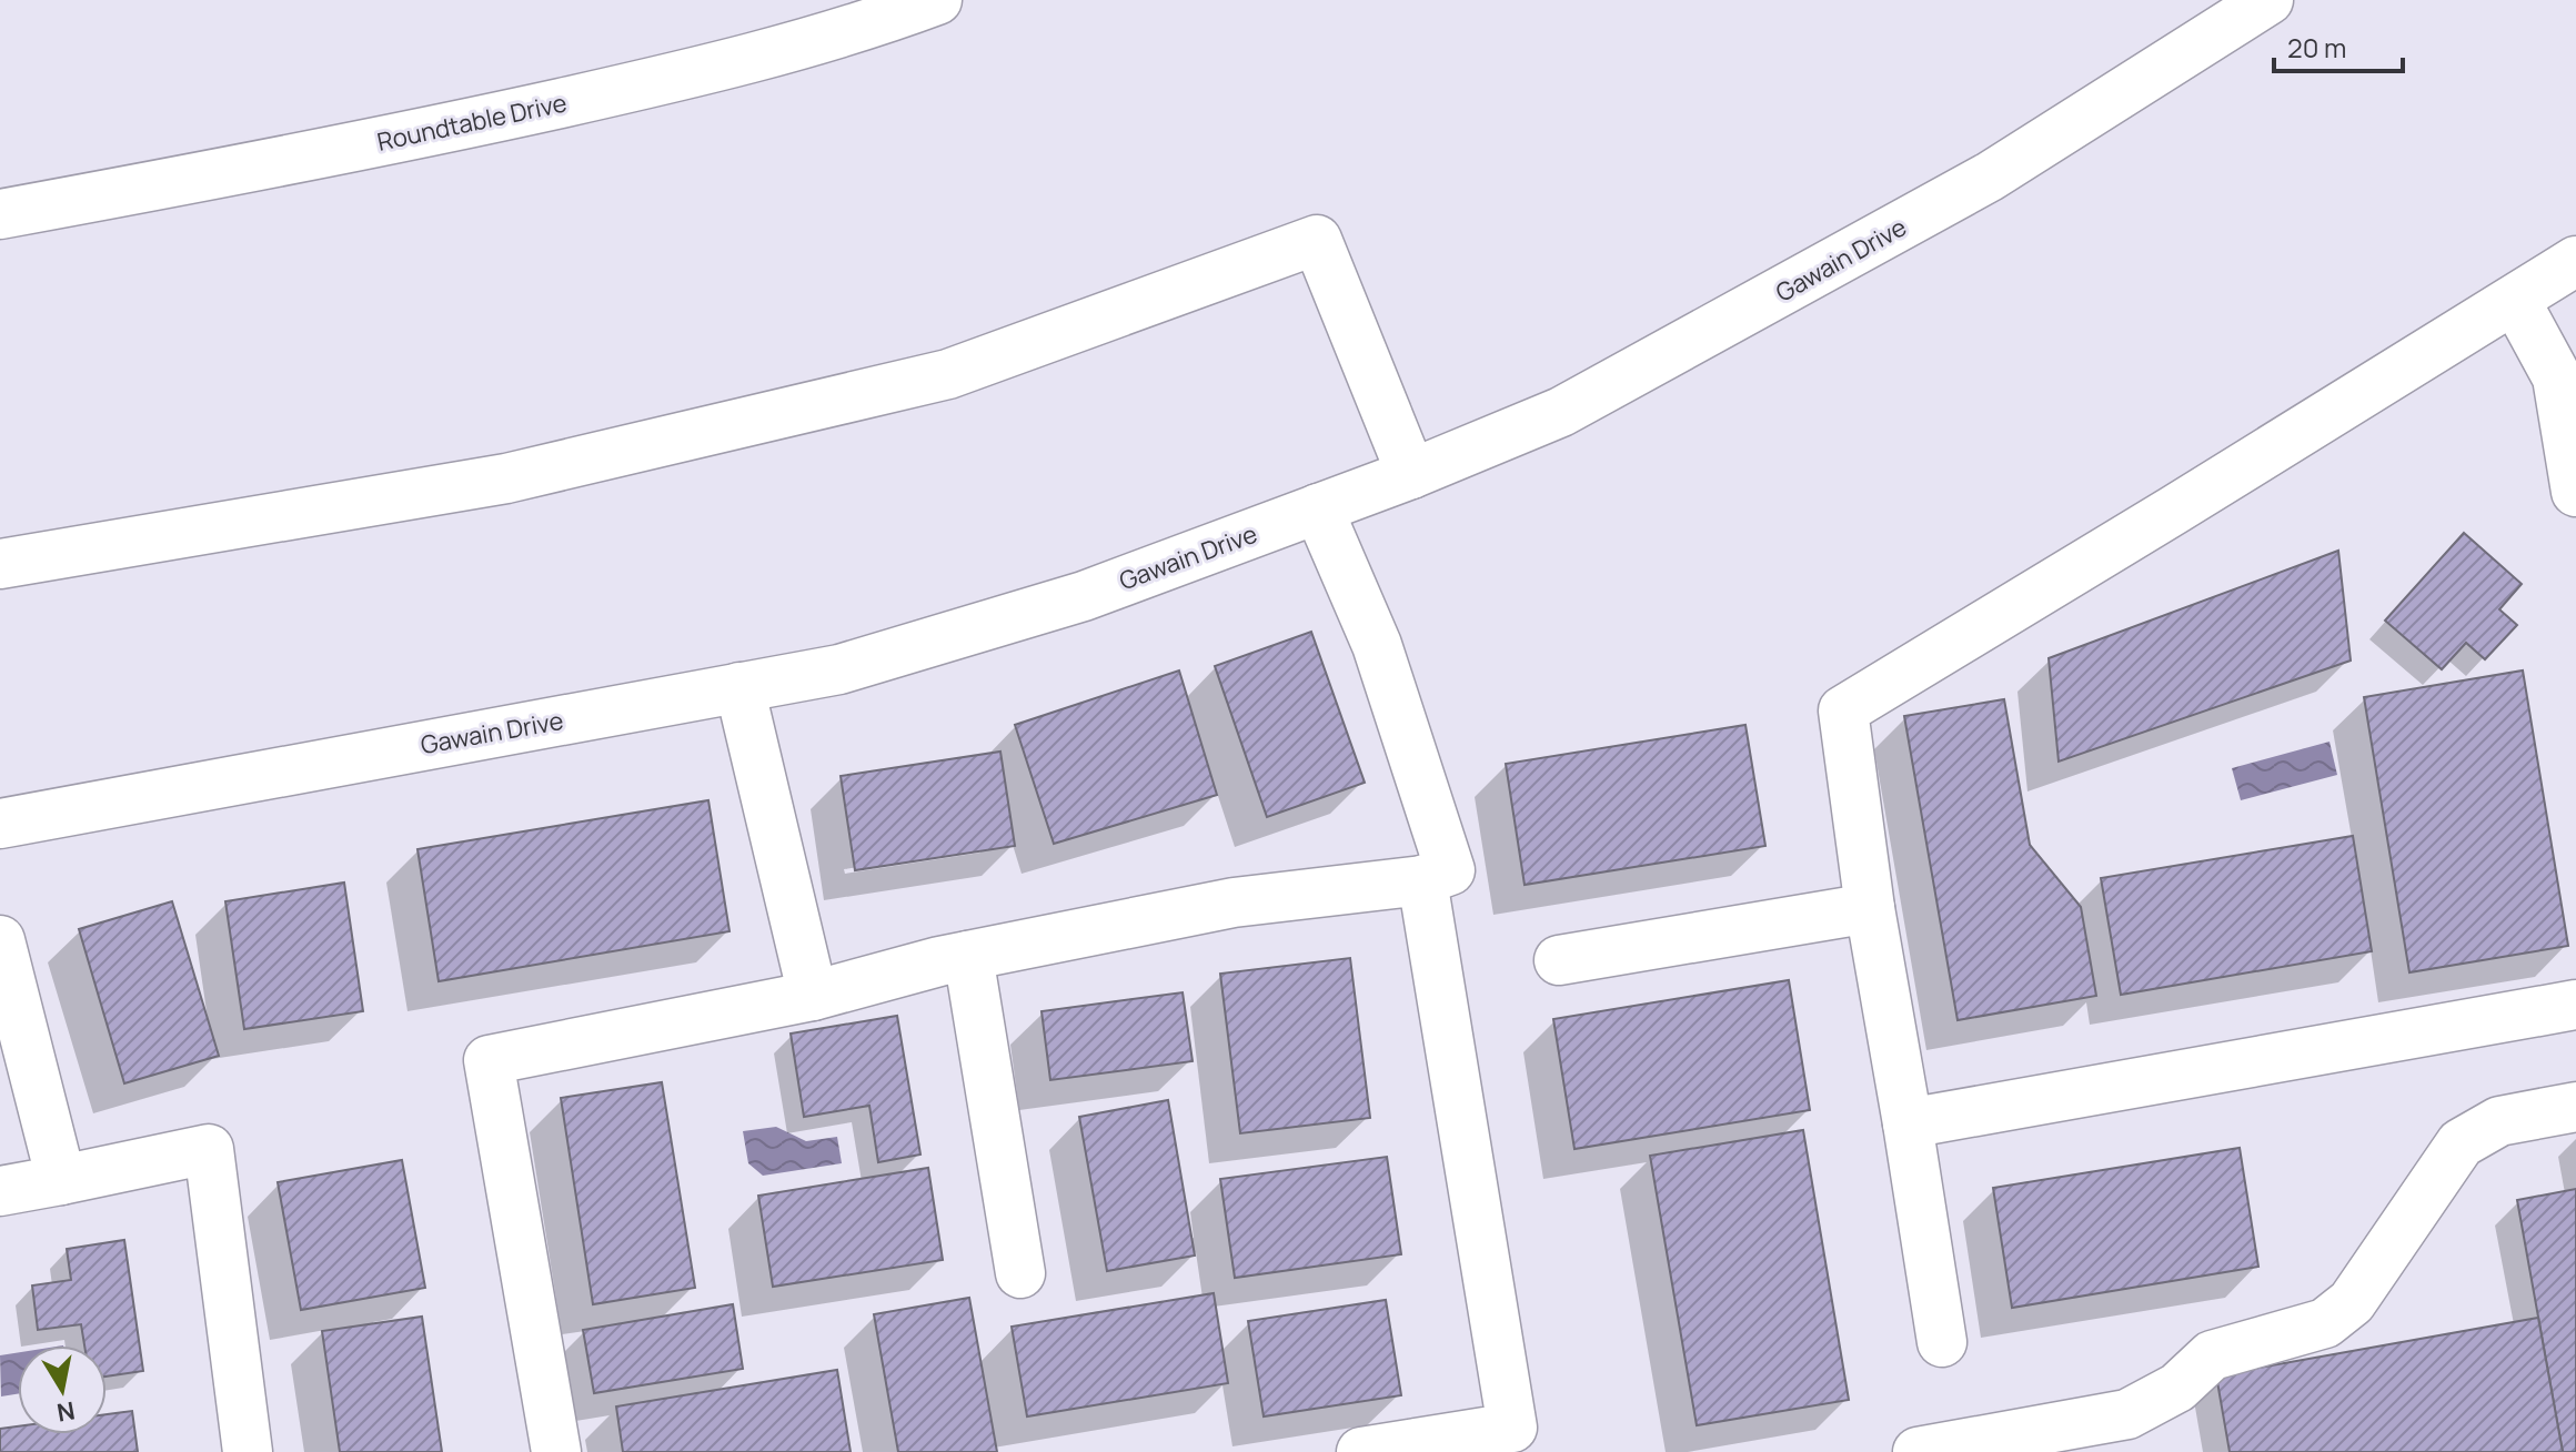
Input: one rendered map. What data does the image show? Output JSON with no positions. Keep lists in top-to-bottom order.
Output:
{
  "streets": {
    "street": ["Roundtable Drive", "Gawain Drive"]
  },
  "scale_bar": "20 m",
  "north": "bottom"
}
